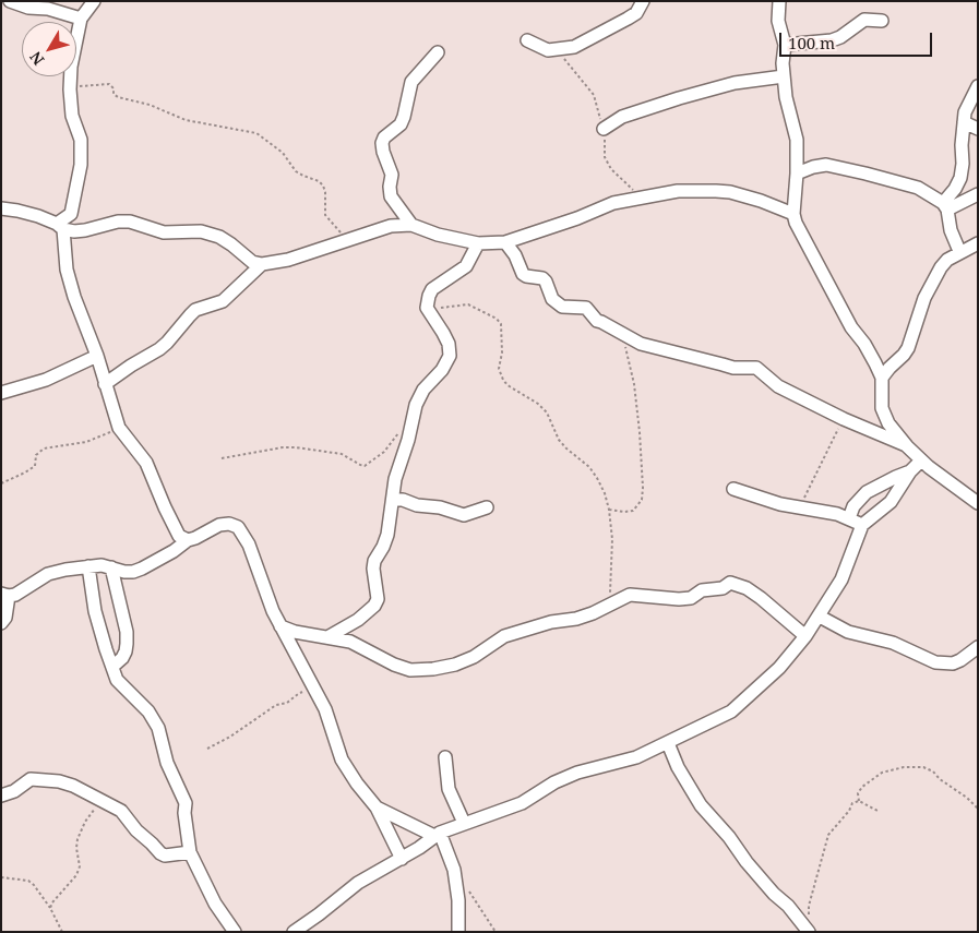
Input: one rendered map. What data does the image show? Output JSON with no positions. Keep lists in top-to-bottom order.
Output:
{
  "scale_bar": "100 m",
  "north": "bottom left"
}
